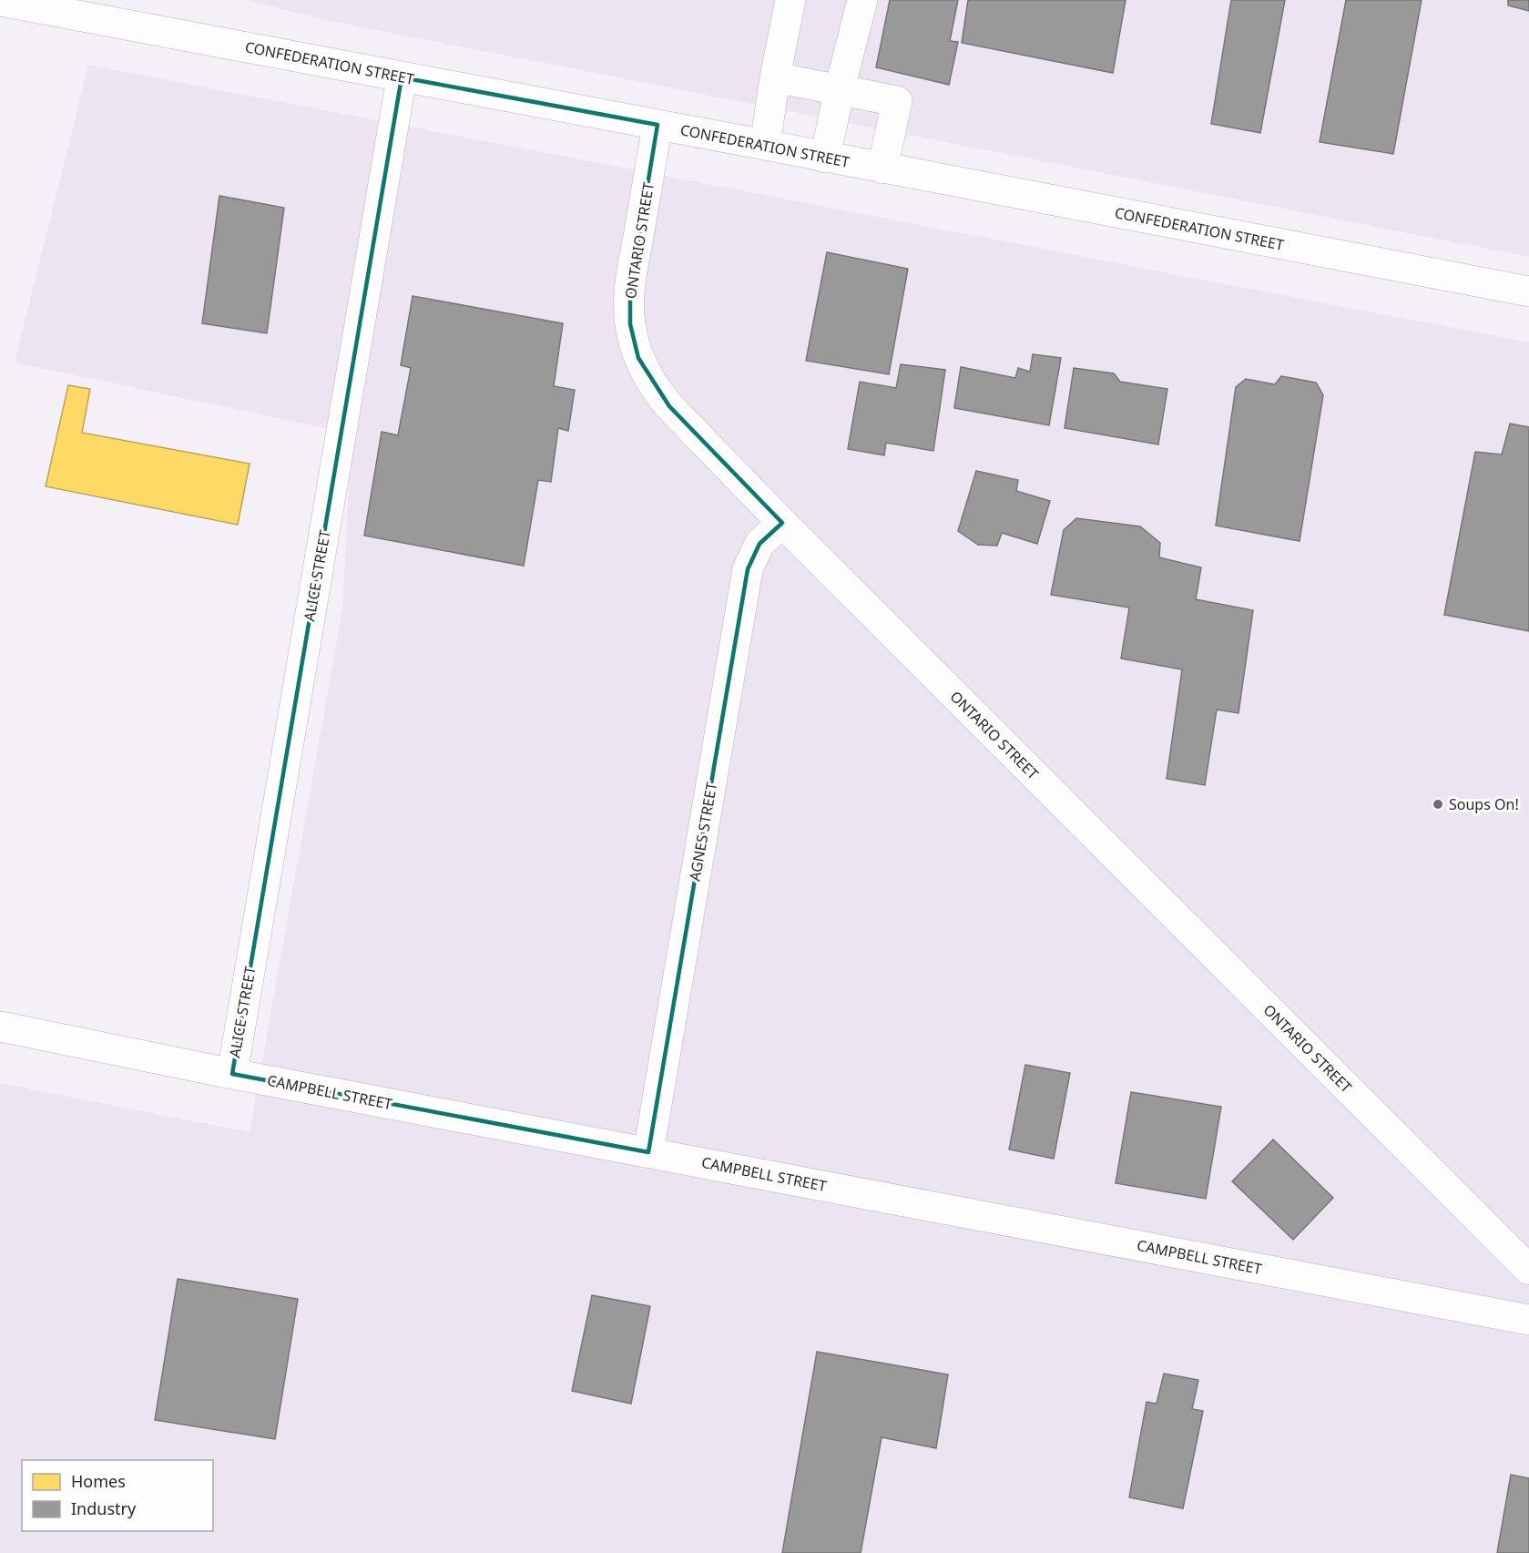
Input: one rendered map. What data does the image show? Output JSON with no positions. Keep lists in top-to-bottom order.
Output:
{
  "streets": {
    "street": [
      "CONFEDERATION STREET",
      "ONTARIO STREET",
      "ALICE STREET",
      "AGNES STREET",
      "CAMPBELL STREET"
    ]
  },
  "crossings": [
    ["CONFEDERATION STREET", "ONTARIO STREET"],
    ["CONFEDERATION STREET", "ALICE STREET"],
    ["ONTARIO STREET", "AGNES STREET"],
    ["ALICE STREET", "CAMPBELL STREET"],
    ["AGNES STREET", "CAMPBELL STREET"]
  ],
  "places": ["Soups On!"],
  "legend": ["Homes", "Industry"]
}
